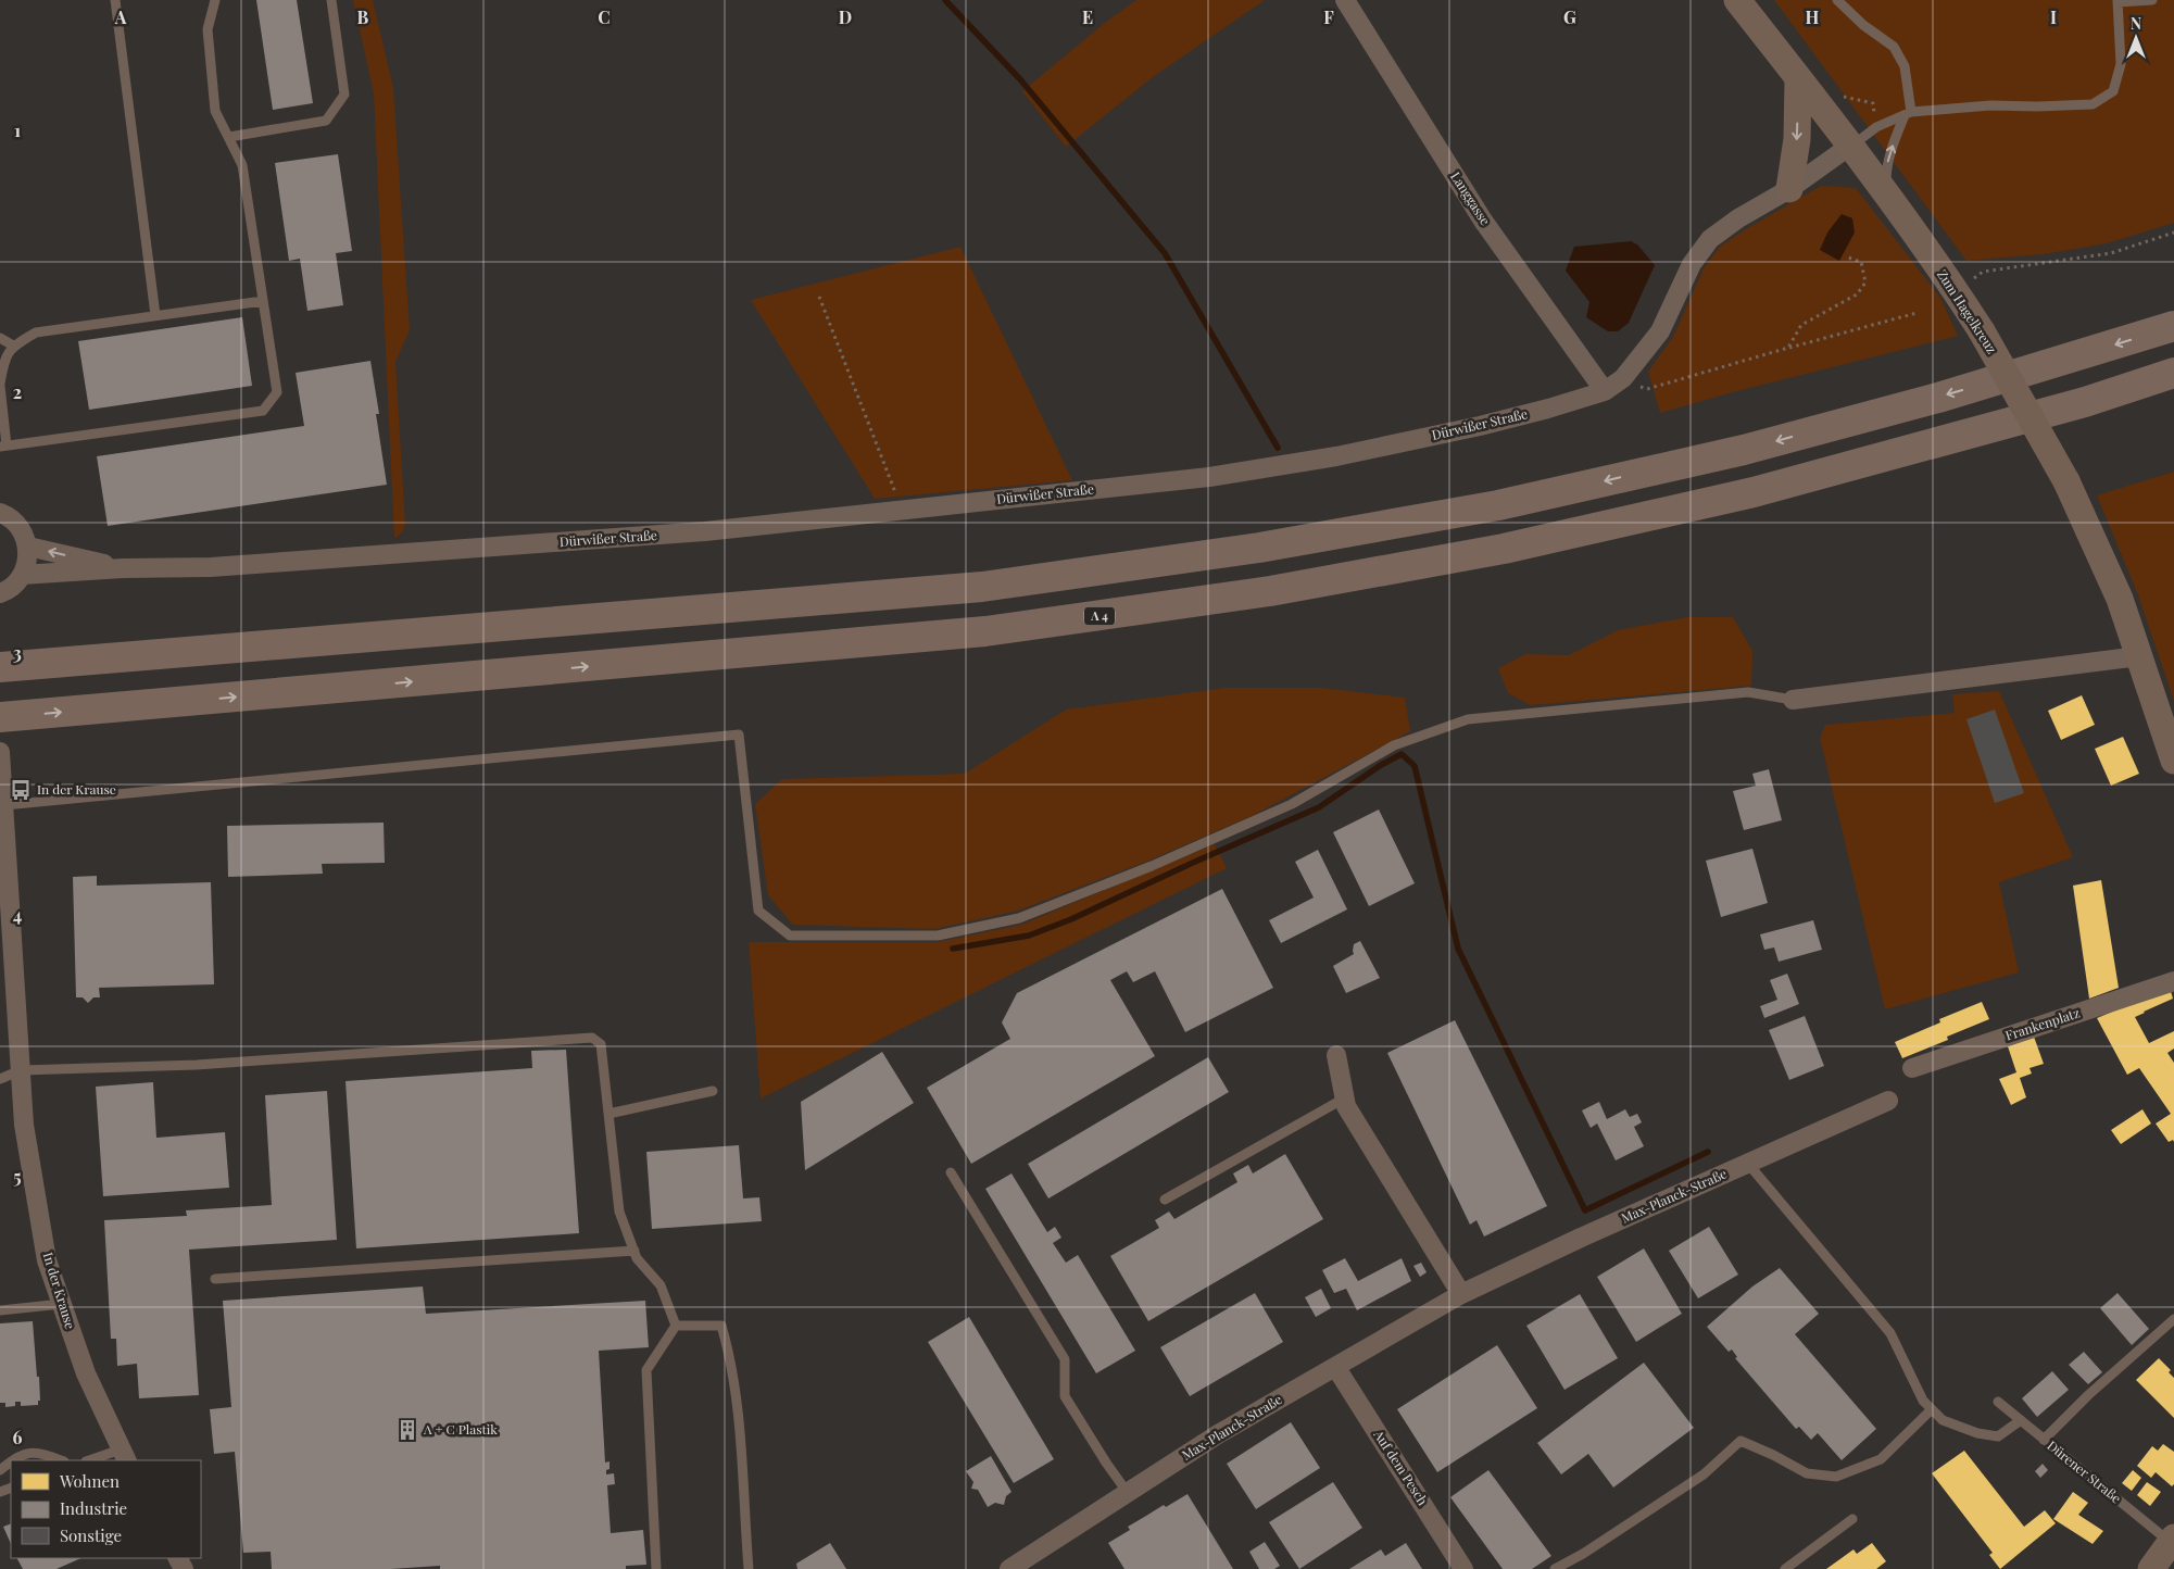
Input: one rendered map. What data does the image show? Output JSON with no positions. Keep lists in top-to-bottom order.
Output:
{
  "streets": {
    "highway": ["A 4"],
    "street": [
      "Langgasse",
      "Zum Hagelkreuz",
      "Dürwißer Straße",
      "Frankenplatz",
      "Max-Planck-Straße",
      "In der Krause",
      "Auf dem Pesch",
      "Dürener Straße"
    ]
  },
  "crossings": [
    ["Langgasse", "Dürwißer Straße"],
    ["Zum Hagelkreuz", "Dürwißer Straße"],
    ["Max-Planck-Straße", "Auf dem Pesch"]
  ],
  "places": {
    "bus stop": ["In der Krause"],
    "building": ["A + C Plastik"]
  },
  "legend": ["Wohnen", "Industrie", "Sonstige"],
  "north": "top",
  "grid": {
    "columns": [
      "A",
      "B",
      "C",
      "D",
      "E",
      "F",
      "G",
      "H",
      "I"
    ],
    "rows": [
      "1",
      "2",
      "3",
      "4",
      "5",
      "6"
    ]
  }
}
